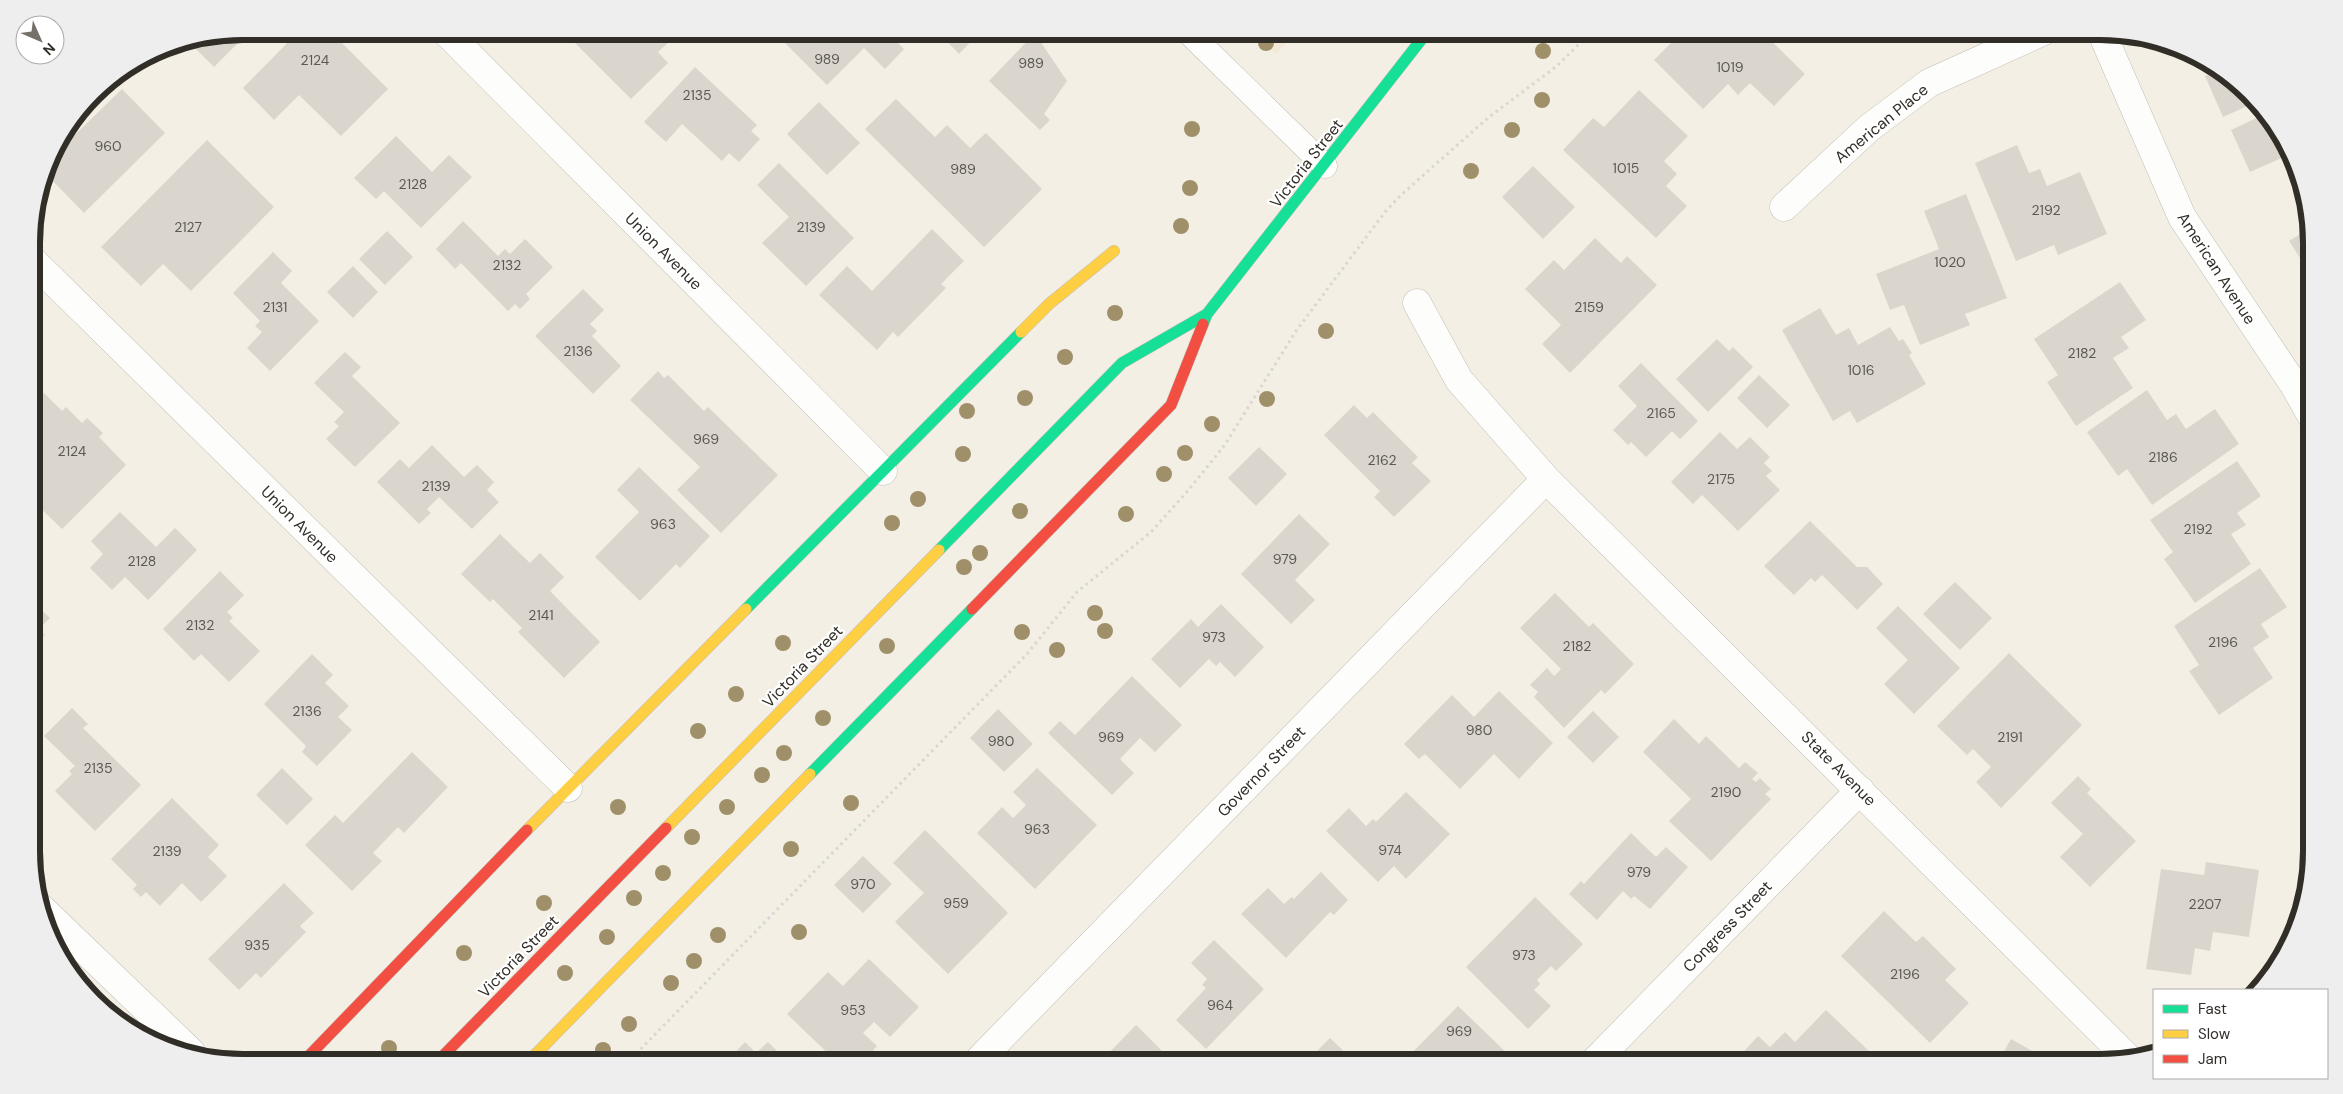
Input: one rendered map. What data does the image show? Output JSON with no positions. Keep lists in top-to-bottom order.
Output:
{
  "streets": {
    "main road": ["Victoria Street"],
    "street": [
      "American Place",
      "Union Avenue",
      "American Avenue",
      "State Avenue",
      "Governor Street",
      "Congress Street"
    ]
  },
  "crossings": [
    ["State Avenue", "Governor Street"],
    ["State Avenue", "Congress Street"]
  ],
  "house_numbers": [
    "989",
    "2124",
    "989",
    "1019",
    "2135",
    "960",
    "1015",
    "989",
    "2128",
    "2192",
    "2127",
    "2139",
    "1020",
    "2132",
    "2131",
    "2159",
    "2136",
    "2182",
    "1016",
    "2165",
    "969",
    "2124",
    "2186",
    "2162",
    "2175",
    "2139",
    "963",
    "2192",
    "979",
    "2128",
    "2141",
    "2132",
    "973",
    "2196",
    "2182",
    "2136",
    "980",
    "969",
    "2191",
    "980",
    "2135",
    "2190",
    "963",
    "974",
    "2139",
    "979",
    "970",
    "959",
    "2207",
    "935",
    "973",
    "2196",
    "964",
    "953",
    "969"
  ],
  "legend": ["Fast", "Slow", "Jam"],
  "north": "bottom right"
}
